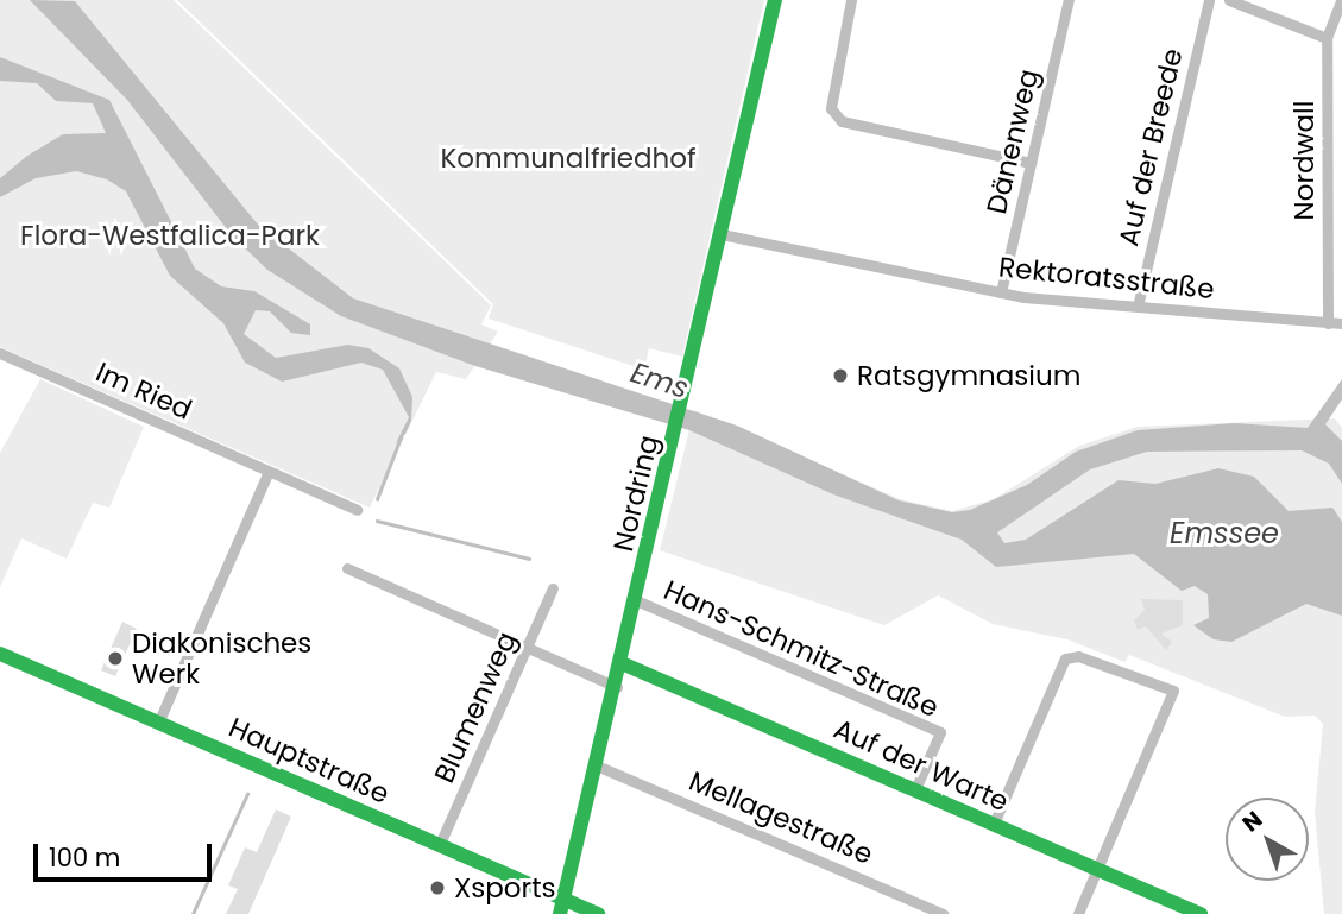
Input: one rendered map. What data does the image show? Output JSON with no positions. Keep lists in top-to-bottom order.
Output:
{
  "streets": {
    "street": [
      "Dänenweg",
      "Auf der Breede",
      "Nordwall",
      "Rektoratsstraße",
      "Im Ried",
      "Nordring",
      "Hans-Schmitz-Straße",
      "Blumenweg",
      "Hauptstraße",
      "Auf der Warte",
      "Mellagestraße"
    ]
  },
  "crossings": [
    ["Dänenweg", "Rektoratsstraße"],
    ["Auf der Breede", "Rektoratsstraße"],
    ["Nordwall", "Rektoratsstraße"],
    ["Rektoratsstraße", "Nordring"],
    ["Nordring", "Hans-Schmitz-Straße"],
    ["Nordring", "Hauptstraße"],
    ["Nordring", "Auf der Warte"],
    ["Nordring", "Mellagestraße"],
    ["Hans-Schmitz-Straße", "Auf der Warte"],
    ["Blumenweg", "Hauptstraße"]
  ],
  "water": ["Ems", "Emssee"],
  "parks": ["Kommunalfriedhof", "Flora-Westfalica-Park"],
  "places": ["Ratsgymnasium", "Diakonisches Werk", "Xsports"],
  "scale_bar": "100 m",
  "north": "top left"
}
